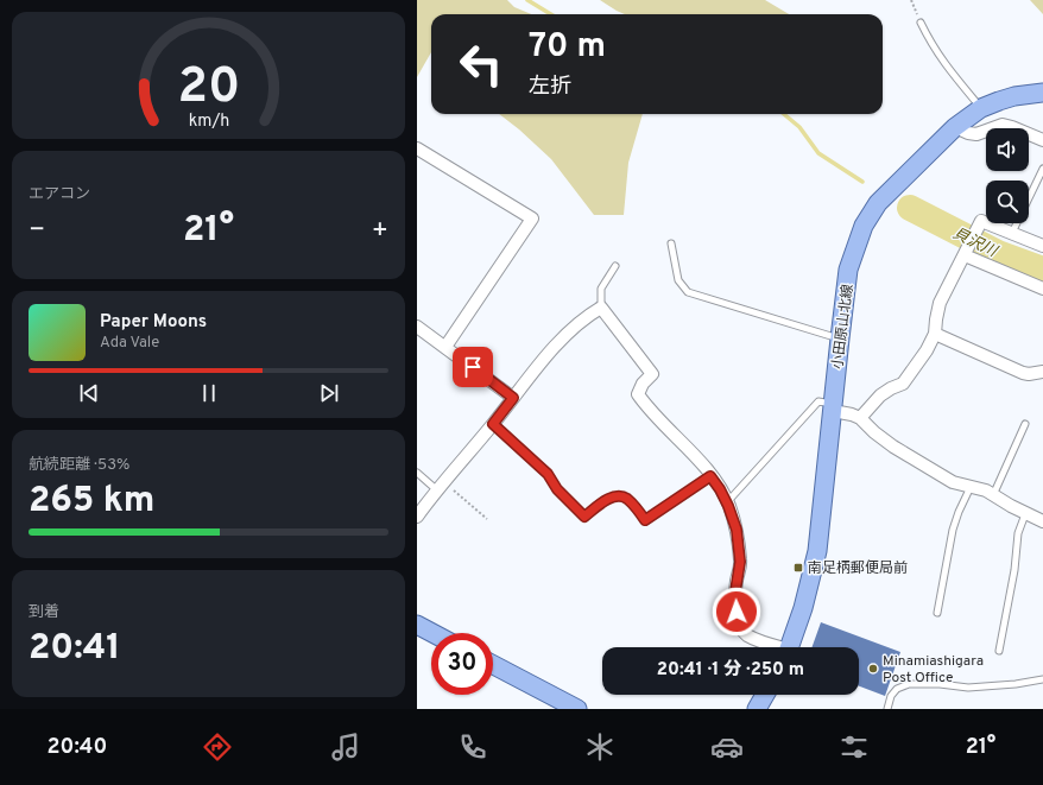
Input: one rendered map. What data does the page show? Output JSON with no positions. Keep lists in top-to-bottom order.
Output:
{
  "streets": {
    "main road": ["小田原山北線"]
  },
  "water": ["貝沢川"],
  "places": {
    "transit": ["南足柄郵便局前"],
    "other": ["Minamiashigara Post Office"]
  },
  "page": {
    "turn": ["70 m", "左折"],
    "tile": [
      "エアコン",
      ["航続距離 · 53%", "265 km"],
      ["到着", "20:41"]
    ],
    "heat": ["−", "21°", "+"],
    "song": ["Paper Moons", "Ada Vale"],
    "limit": "30",
    "trip": "20:41 · 1 分 · 250 m",
    "tabs": ["20:40", "21°"],
    "gauge": ["20", "km/h"]
  }
}
